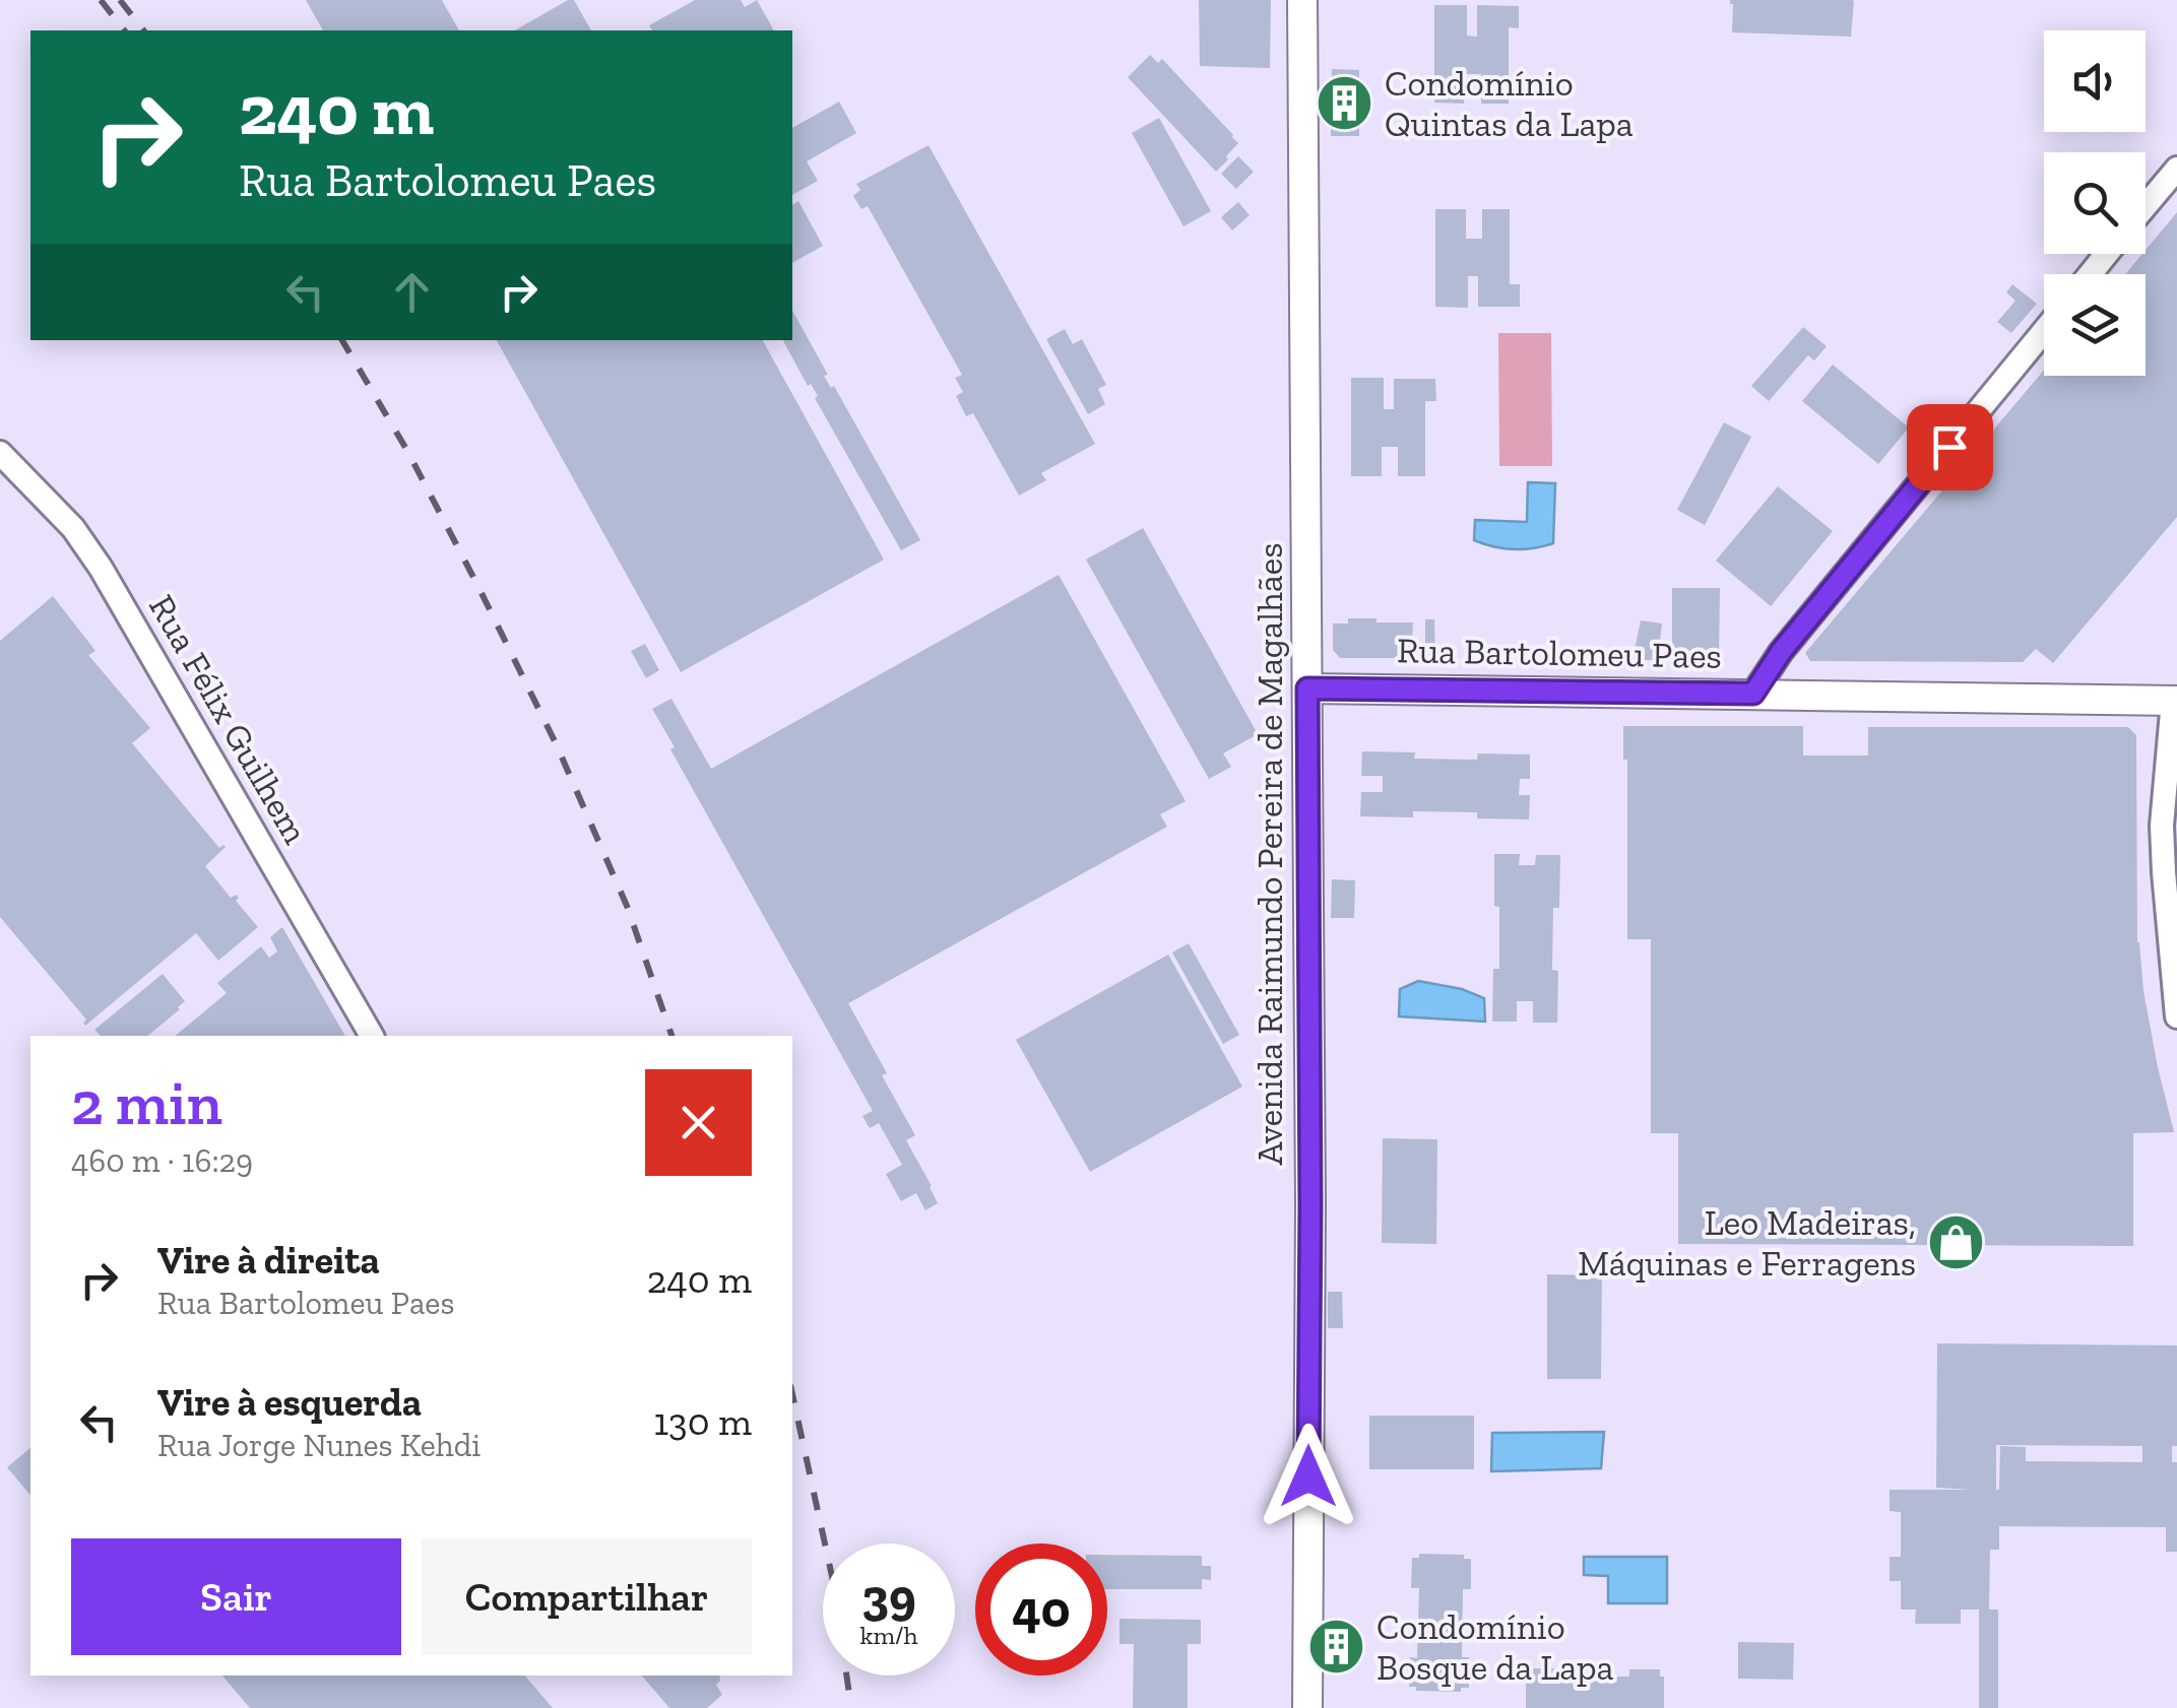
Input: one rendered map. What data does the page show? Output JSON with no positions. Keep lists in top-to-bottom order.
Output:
{
  "streets": {
    "street": ["Rua Bartolomeu Paes", "Rua Félix Guilhem", "Avenida Raimundo Pereira de Magalhães"]
  },
  "crossings": [
    ["Rua Bartolomeu Paes", "Avenida Raimundo Pereira de Magalhães"]
  ],
  "places": {
    "building": ["Condomínio Quintas da Lapa", "Condomínio Bosque da Lapa"],
    "shop": ["Leo Madeiras, Máquinas e Ferragens"]
  },
  "page": {
    "turn": ["240 m", "Rua Bartolomeu Paes"],
    "heading": ["2 min", "460 m · 16:29"],
    "list": [
      {
        "name": "Vire à direita",
        "note": "Rua Bartolomeu Paes",
        "value": "240 m"
      },
      {
        "name": "Vire à esquerda",
        "note": "Rua Jorge Nunes Kehdi",
        "value": "130 m"
      }
    ],
    "buttons": ["Sair", "Compartilhar"],
    "speed": "39 km/h",
    "limit": "40"
  }
}
